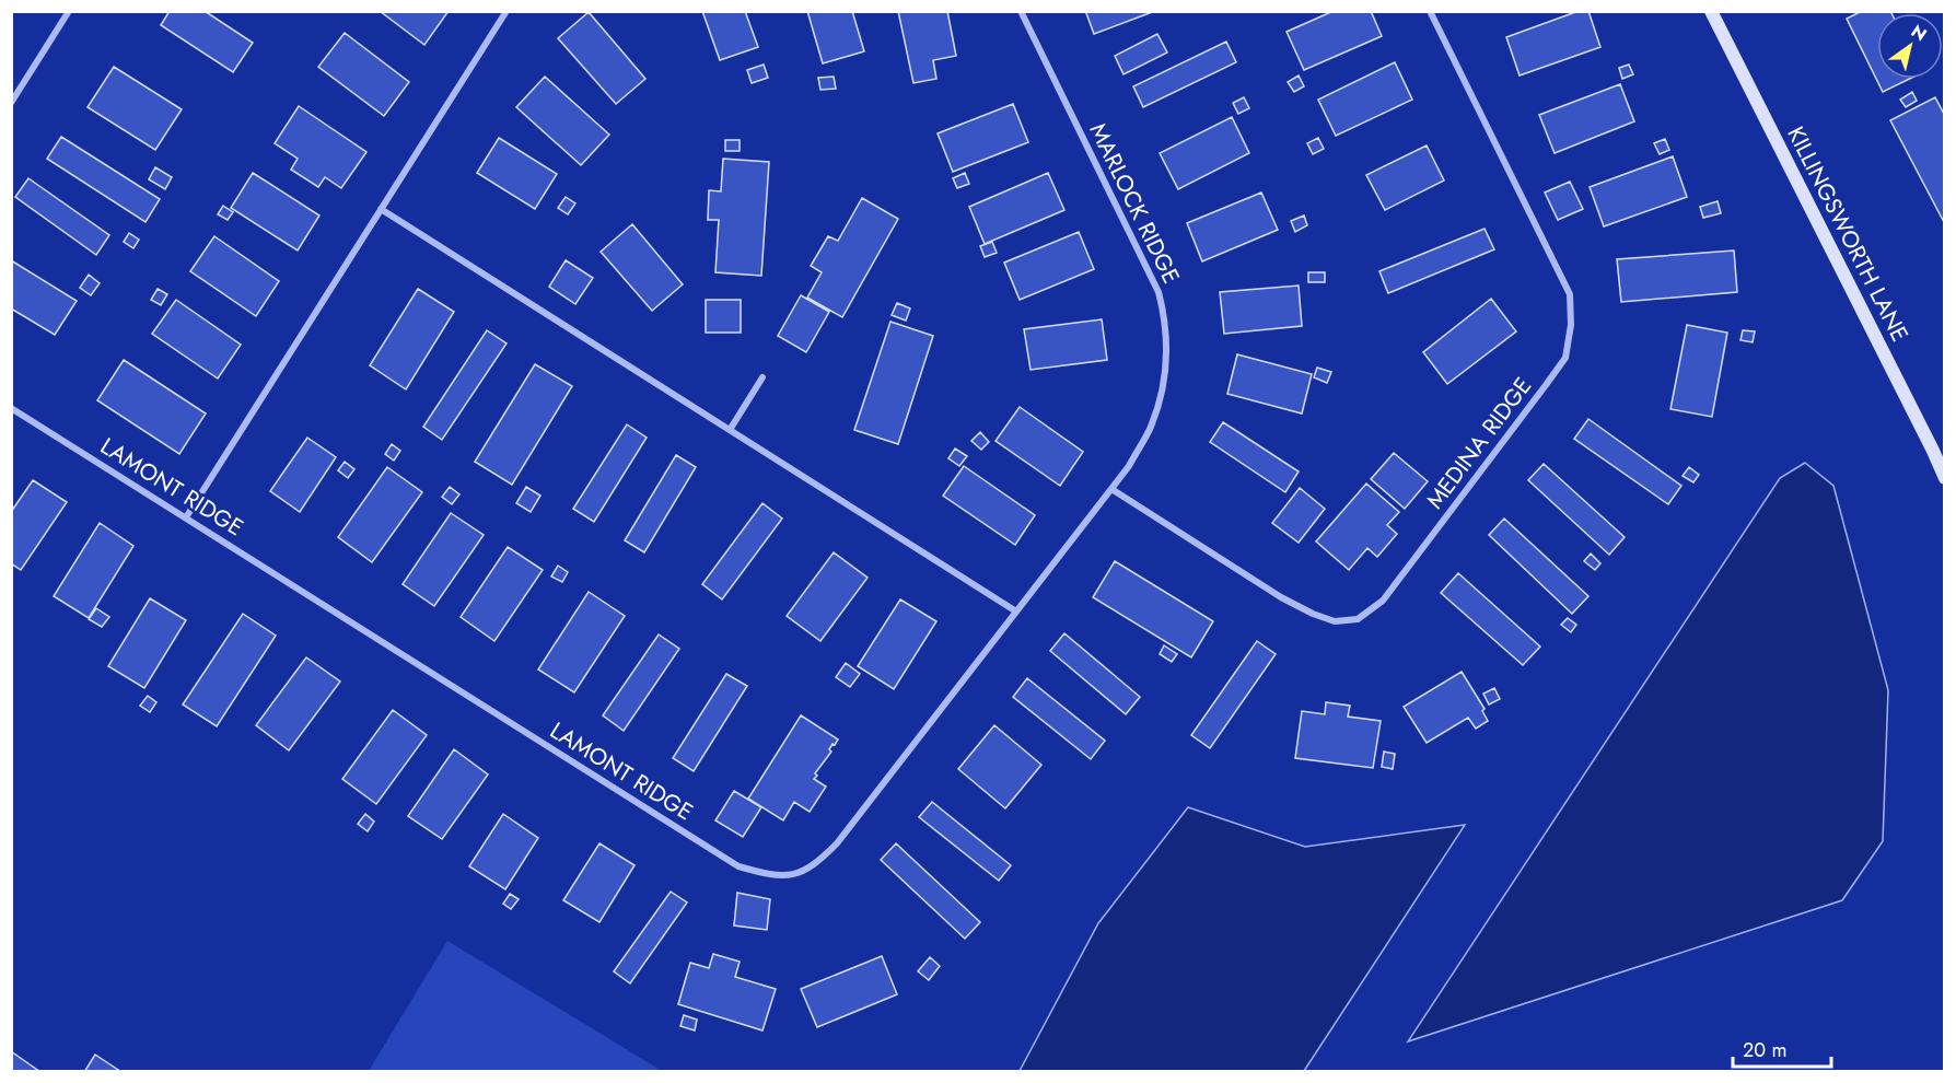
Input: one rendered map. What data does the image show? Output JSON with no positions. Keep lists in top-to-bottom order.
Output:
{
  "streets": {
    "street": [
      "MARLOCK RIDGE",
      "KILLINGSWORTH LANE",
      "MEDINA RIDGE",
      "LAMONT RIDGE"
    ]
  },
  "crossings": [
    ["MARLOCK RIDGE", "MEDINA RIDGE"],
    ["MARLOCK RIDGE", "LAMONT RIDGE"],
    ["MEDINA RIDGE", "LAMONT RIDGE"]
  ],
  "scale_bar": "20 m",
  "north": "top right"
}
